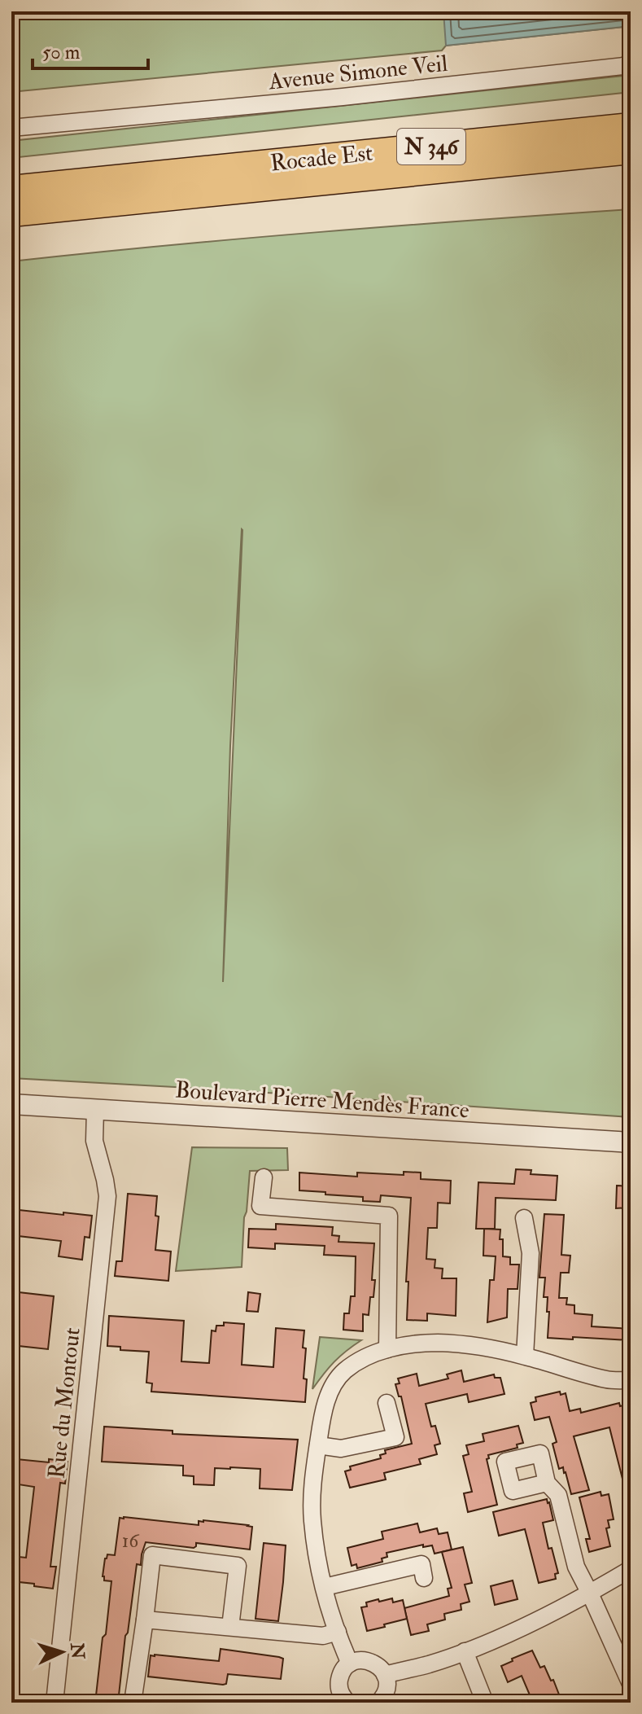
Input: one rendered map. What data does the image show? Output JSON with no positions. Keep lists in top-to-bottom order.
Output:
{
  "streets": {
    "highway": ["N 346", "Rocade Est"],
    "street": ["Avenue Simone Veil", "Boulevard Pierre Mendès France", "Rue du Montout"]
  },
  "crossings": [
    ["Boulevard Pierre Mendès France", "Rue du Montout"]
  ],
  "house_numbers": ["16"],
  "scale_bar": "50 m",
  "north": "right"
}
